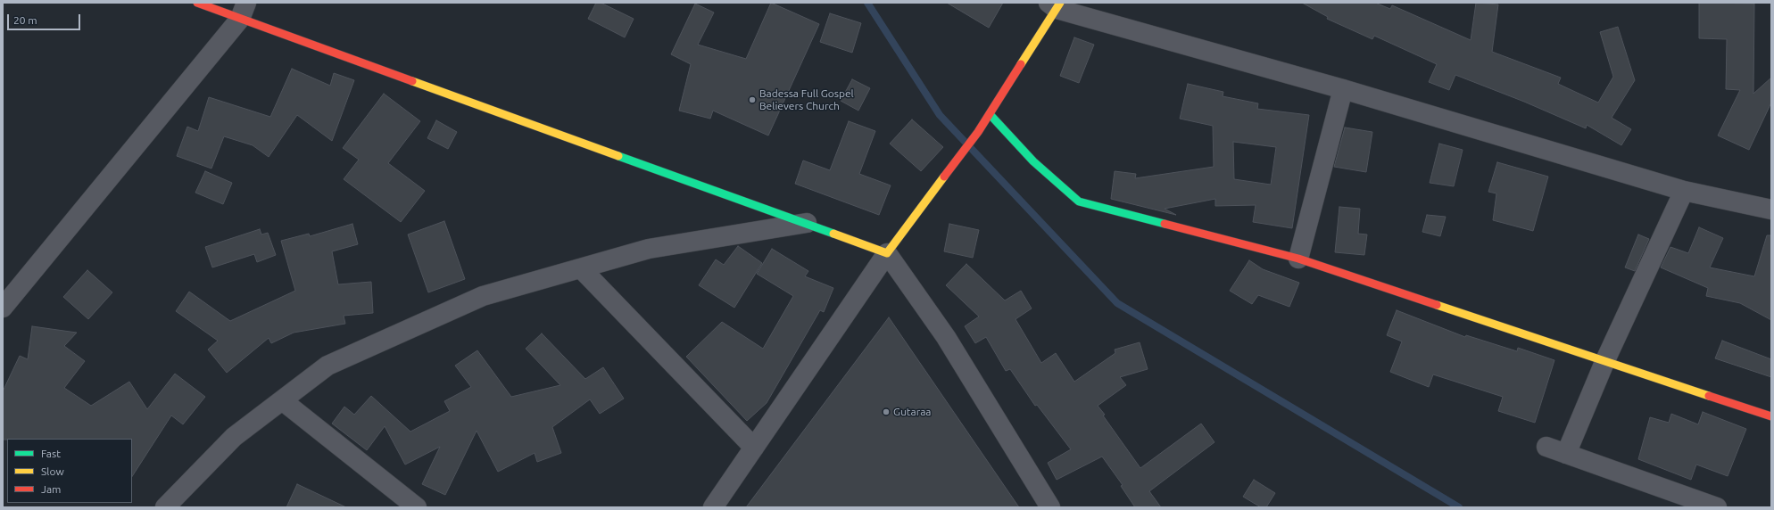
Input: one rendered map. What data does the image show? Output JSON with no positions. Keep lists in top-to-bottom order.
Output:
{
  "places": ["Badessa Full Gospel Believers Church", "Gutaraa"],
  "legend": ["Fast", "Slow", "Jam"],
  "scale_bar": "20 m"
}
